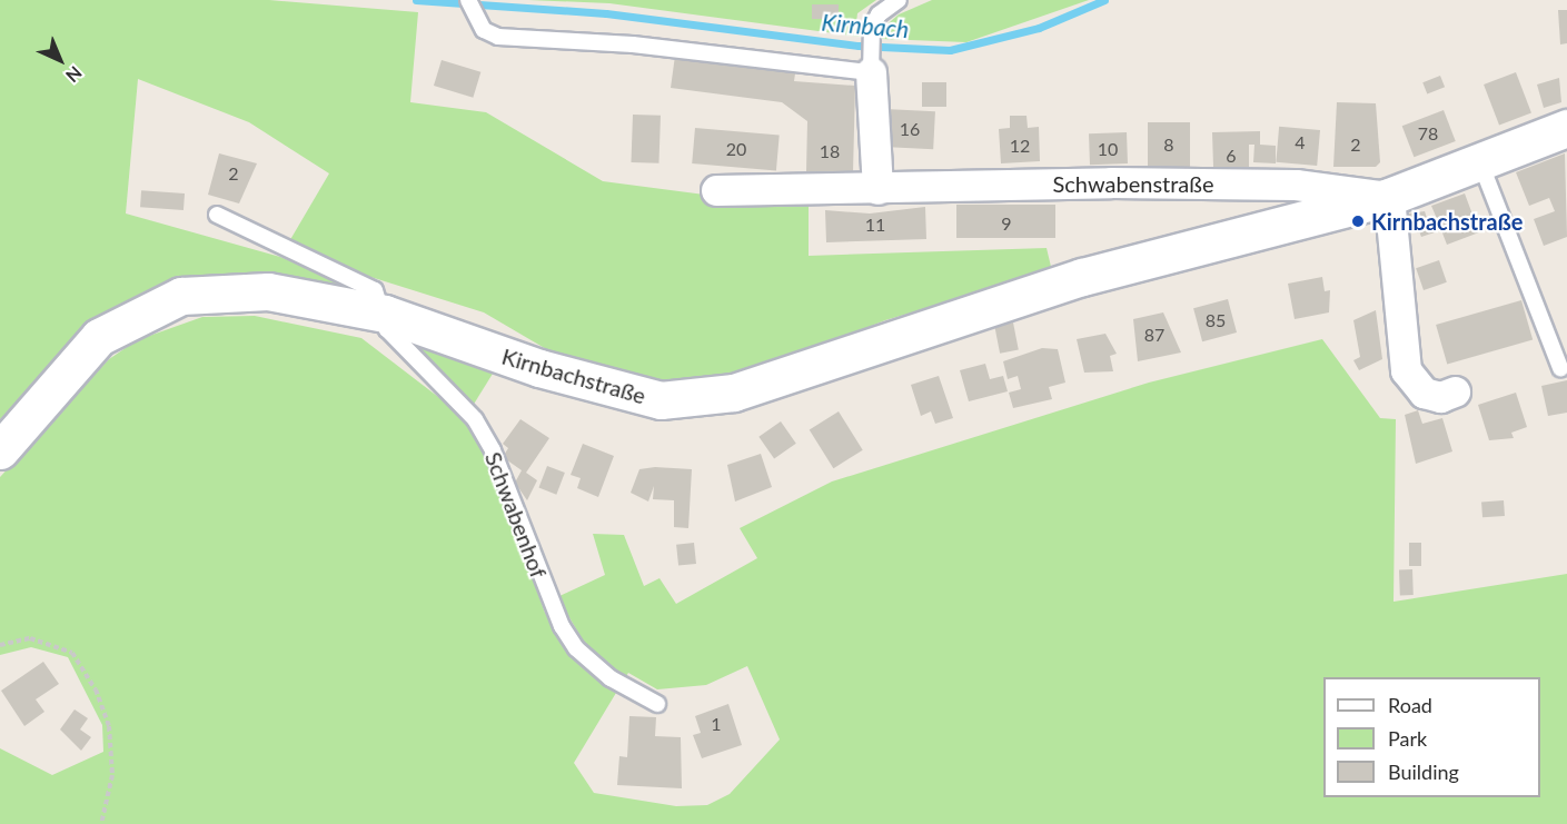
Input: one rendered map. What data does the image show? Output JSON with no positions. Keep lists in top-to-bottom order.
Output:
{
  "streets": {
    "main road": ["Kirnbachstraße"],
    "street": ["Schwabenstraße"],
    "lane": ["Schwabenhof"]
  },
  "crossings": [
    ["Schwabenstraße", "Kirnbachstraße"],
    ["Kirnbachstraße", "Schwabenhof"]
  ],
  "water": ["Kirnbach"],
  "places": ["Kirnbachstraße"],
  "house_numbers": [
    "16",
    "78",
    "4",
    "8",
    "2",
    "12",
    "20",
    "10",
    "18",
    "6",
    "2",
    "9",
    "11",
    "85",
    "87",
    "1"
  ],
  "legend": ["Road", "Park", "Building"],
  "north": "bottom right"
}
